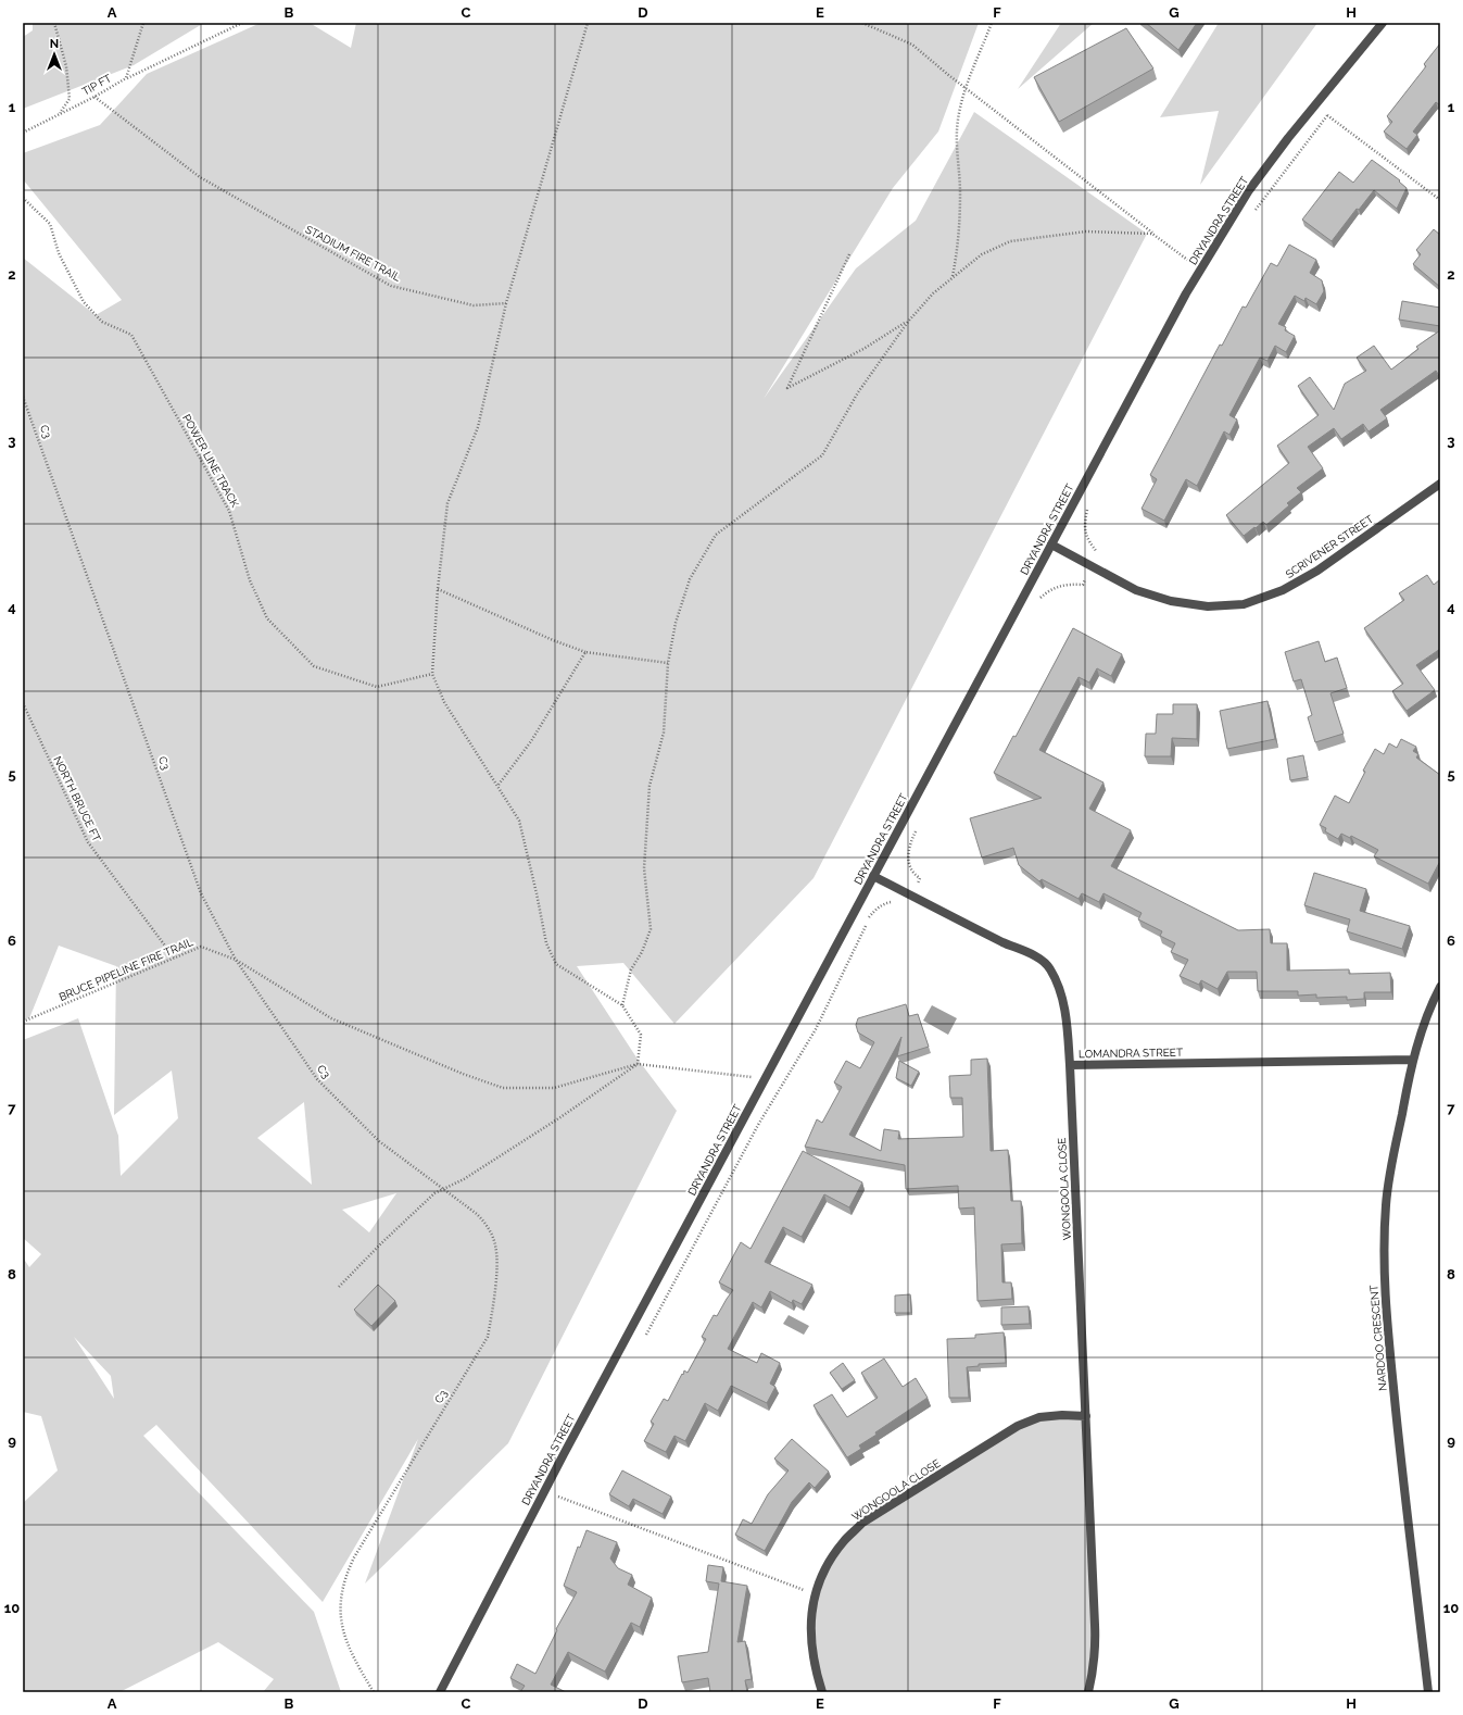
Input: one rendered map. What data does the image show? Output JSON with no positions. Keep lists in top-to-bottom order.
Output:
{
  "streets": {
    "street": [
      "DRYANDRA STREET",
      "SCRIVENER STREET",
      "LOMANDRA STREET",
      "WONGOOLA CLOSE",
      "NARDOO CRESCENT"
    ],
    "path": [
      "TIP FT",
      "STADIUM FIRE TRAIL",
      "C3",
      "POWER LINE TRACK",
      "NORTH BRUCE FT",
      "BRUCE PIPELINE FIRE TRAIL"
    ]
  },
  "crossings": [
    ["TIP FT", "STADIUM FIRE TRAIL"],
    ["DRYANDRA STREET", "SCRIVENER STREET"],
    ["DRYANDRA STREET", "LOMANDRA STREET"],
    ["C3", "BRUCE PIPELINE FIRE TRAIL"],
    ["NORTH BRUCE FT", "BRUCE PIPELINE FIRE TRAIL"],
    ["LOMANDRA STREET", "WONGOOLA CLOSE"],
    ["LOMANDRA STREET", "NARDOO CRESCENT"]
  ],
  "north": "top",
  "grid": {
    "columns": [
      "A",
      "B",
      "C",
      "D",
      "E",
      "F",
      "G",
      "H"
    ],
    "rows": [
      "1",
      "2",
      "3",
      "4",
      "5",
      "6",
      "7",
      "8",
      "9",
      "10"
    ]
  }
}
